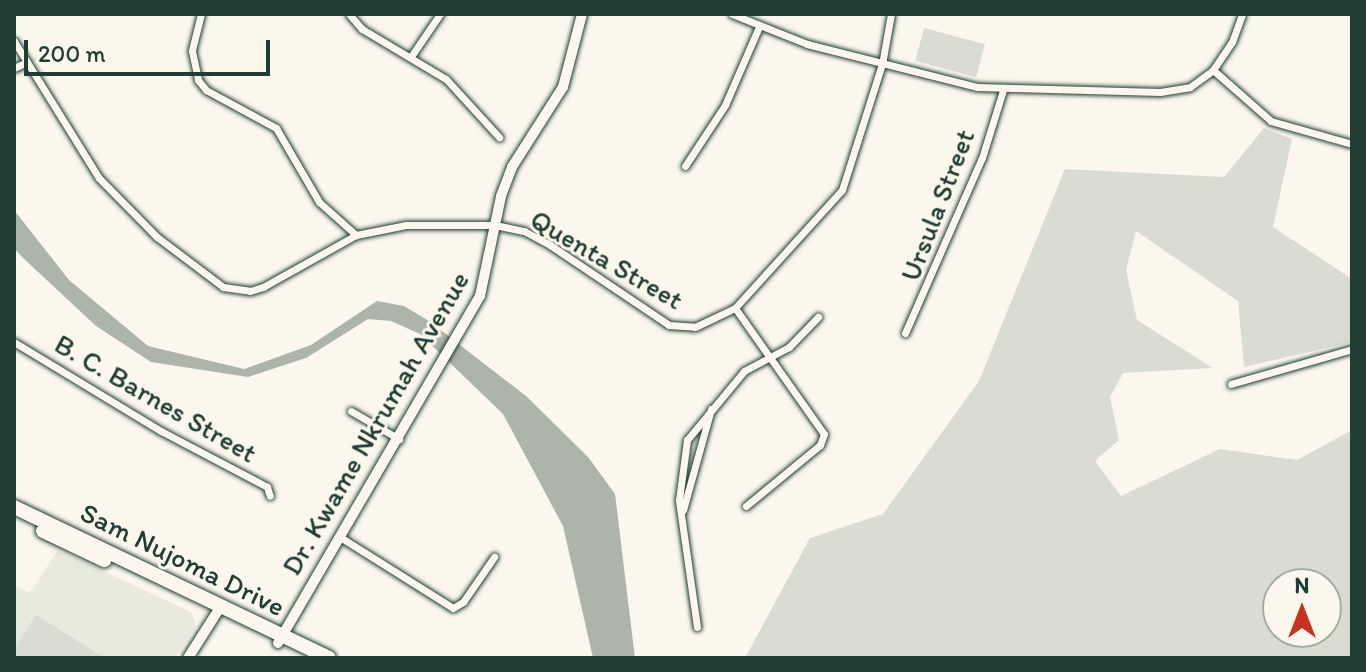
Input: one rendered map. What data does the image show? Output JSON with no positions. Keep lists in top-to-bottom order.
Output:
{
  "streets": {
    "highway": ["Sam Nujoma Drive"],
    "street": [
      "Ursula Street",
      "Quenta Street",
      "B. C. Barnes Street",
      "Dr. Kwame Nkrumah Avenue"
    ]
  },
  "crossings": [
    ["Quenta Street", "Dr. Kwame Nkrumah Avenue"],
    ["Dr. Kwame Nkrumah Avenue", "Sam Nujoma Drive"]
  ],
  "scale_bar": "200 m",
  "north": "top"
}
